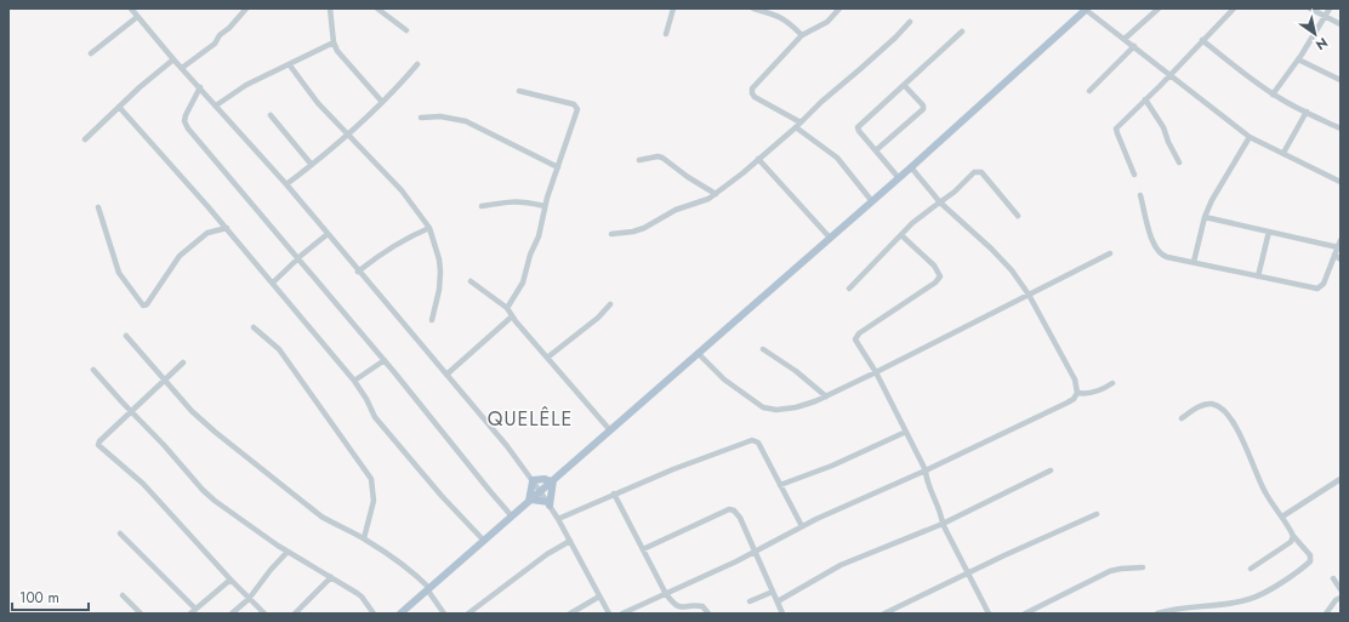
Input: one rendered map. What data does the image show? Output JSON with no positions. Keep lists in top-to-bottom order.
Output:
{
  "districts": ["QUELÊLE"],
  "scale_bar": "100 m",
  "north": "bottom right"
}
